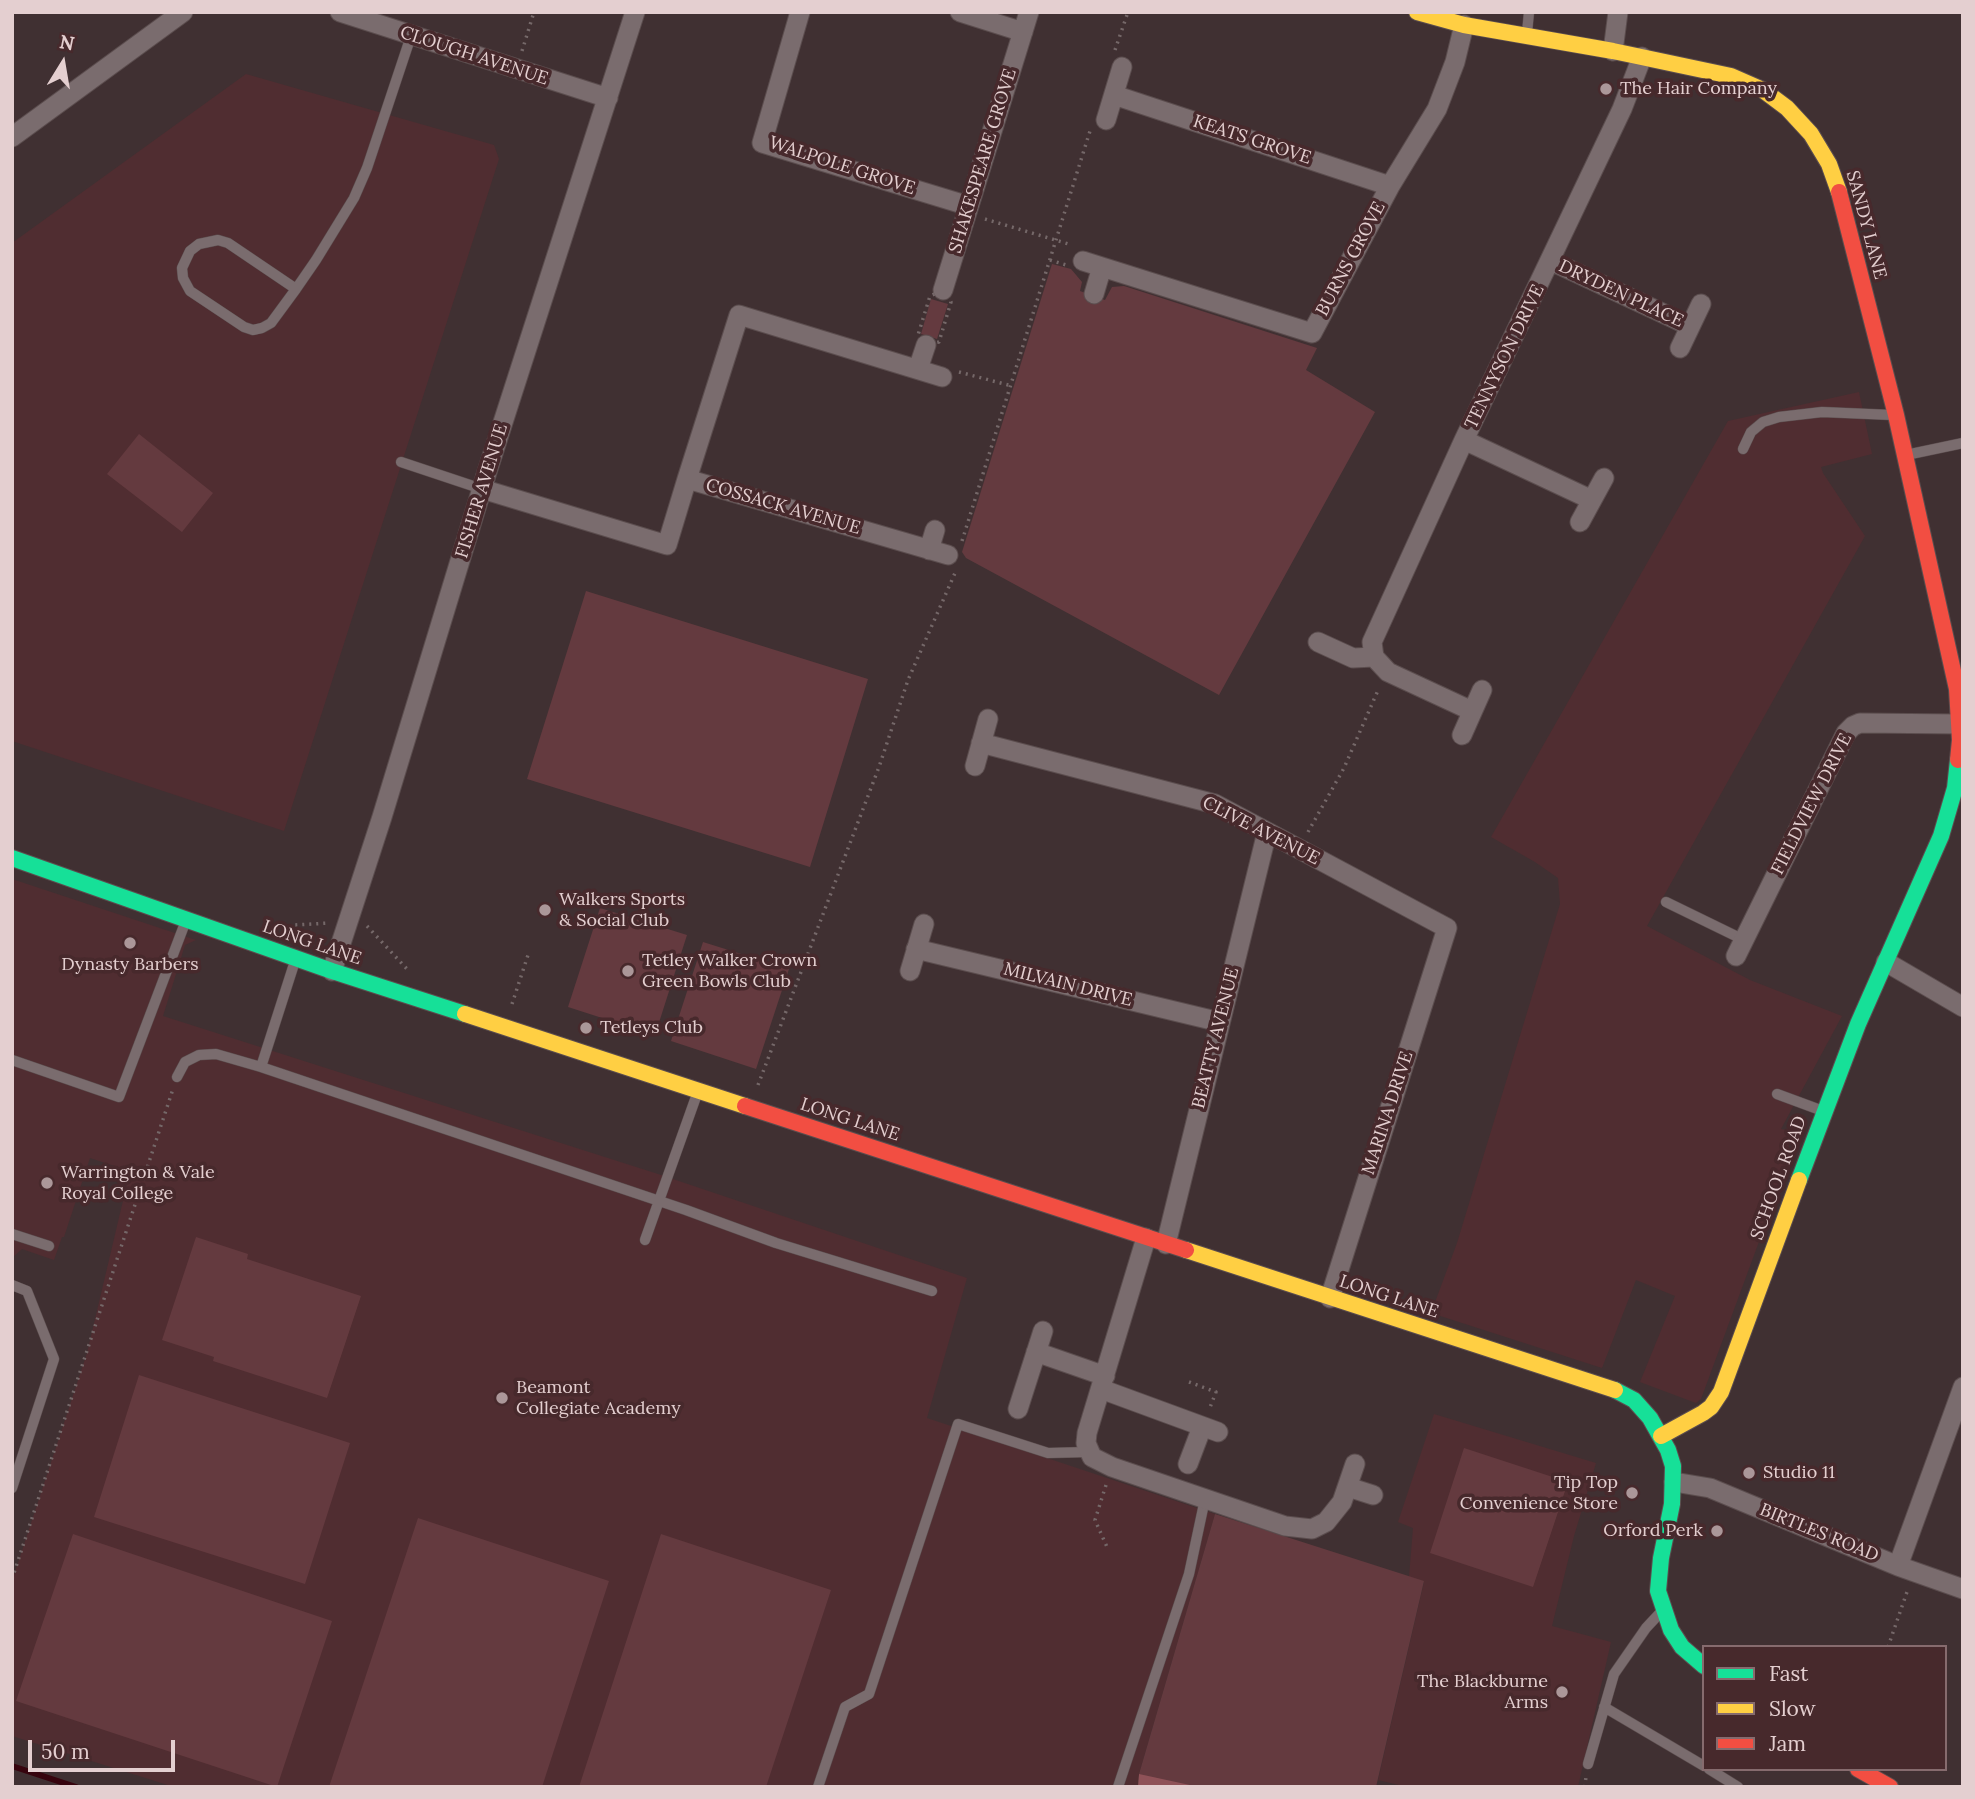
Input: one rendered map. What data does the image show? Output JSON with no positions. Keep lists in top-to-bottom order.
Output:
{
  "streets": {
    "main road": ["SANDY LANE", "LONG LANE", "SCHOOL ROAD"],
    "street": [
      "CLOUGH AVENUE",
      "KEATS GROVE",
      "SHAKESPEARE GROVE",
      "WALPOLE GROVE",
      "BURNS GROVE",
      "DRYDEN PLACE",
      "TENNYSON DRIVE",
      "FISHER AVENUE",
      "COSSACK AVENUE",
      "FIELDVIEW DRIVE",
      "CLIVE AVENUE",
      "MILVAIN DRIVE",
      "BEATTY AVENUE",
      "MARINA DRIVE",
      "BIRTLES ROAD"
    ]
  },
  "crossings": [
    ["CLOUGH AVENUE", "FISHER AVENUE"],
    ["KEATS GROVE", "BURNS GROVE"],
    ["SHAKESPEARE GROVE", "WALPOLE GROVE"],
    ["SANDY LANE", "BURNS GROVE"],
    ["SANDY LANE", "TENNYSON DRIVE"],
    ["SANDY LANE", "FIELDVIEW DRIVE"],
    ["SANDY LANE", "SCHOOL ROAD"],
    ["DRYDEN PLACE", "TENNYSON DRIVE"],
    ["FISHER AVENUE", "COSSACK AVENUE"],
    ["FISHER AVENUE", "LONG LANE"],
    ["FIELDVIEW DRIVE", "SCHOOL ROAD"],
    ["CLIVE AVENUE", "BEATTY AVENUE"],
    ["CLIVE AVENUE", "MARINA DRIVE"],
    ["LONG LANE", "BEATTY AVENUE"],
    ["LONG LANE", "MARINA DRIVE"],
    ["LONG LANE", "SCHOOL ROAD"],
    ["MILVAIN DRIVE", "BEATTY AVENUE"]
  ],
  "places": [
    "The Hair Company",
    "Walkers Sports & Social Club",
    "Dynasty Barbers",
    "Tetley Walker Crown Green Bowls Club",
    "Tetleys Club",
    "Warrington & Vale Royal College",
    "Beamont Collegiate Academy",
    "Studio 11",
    "Tip Top Convenience Store",
    "Orford Perk",
    "The Blackburne Arms"
  ],
  "legend": ["Fast", "Slow", "Jam"],
  "scale_bar": "50 m",
  "north": "top"
}
